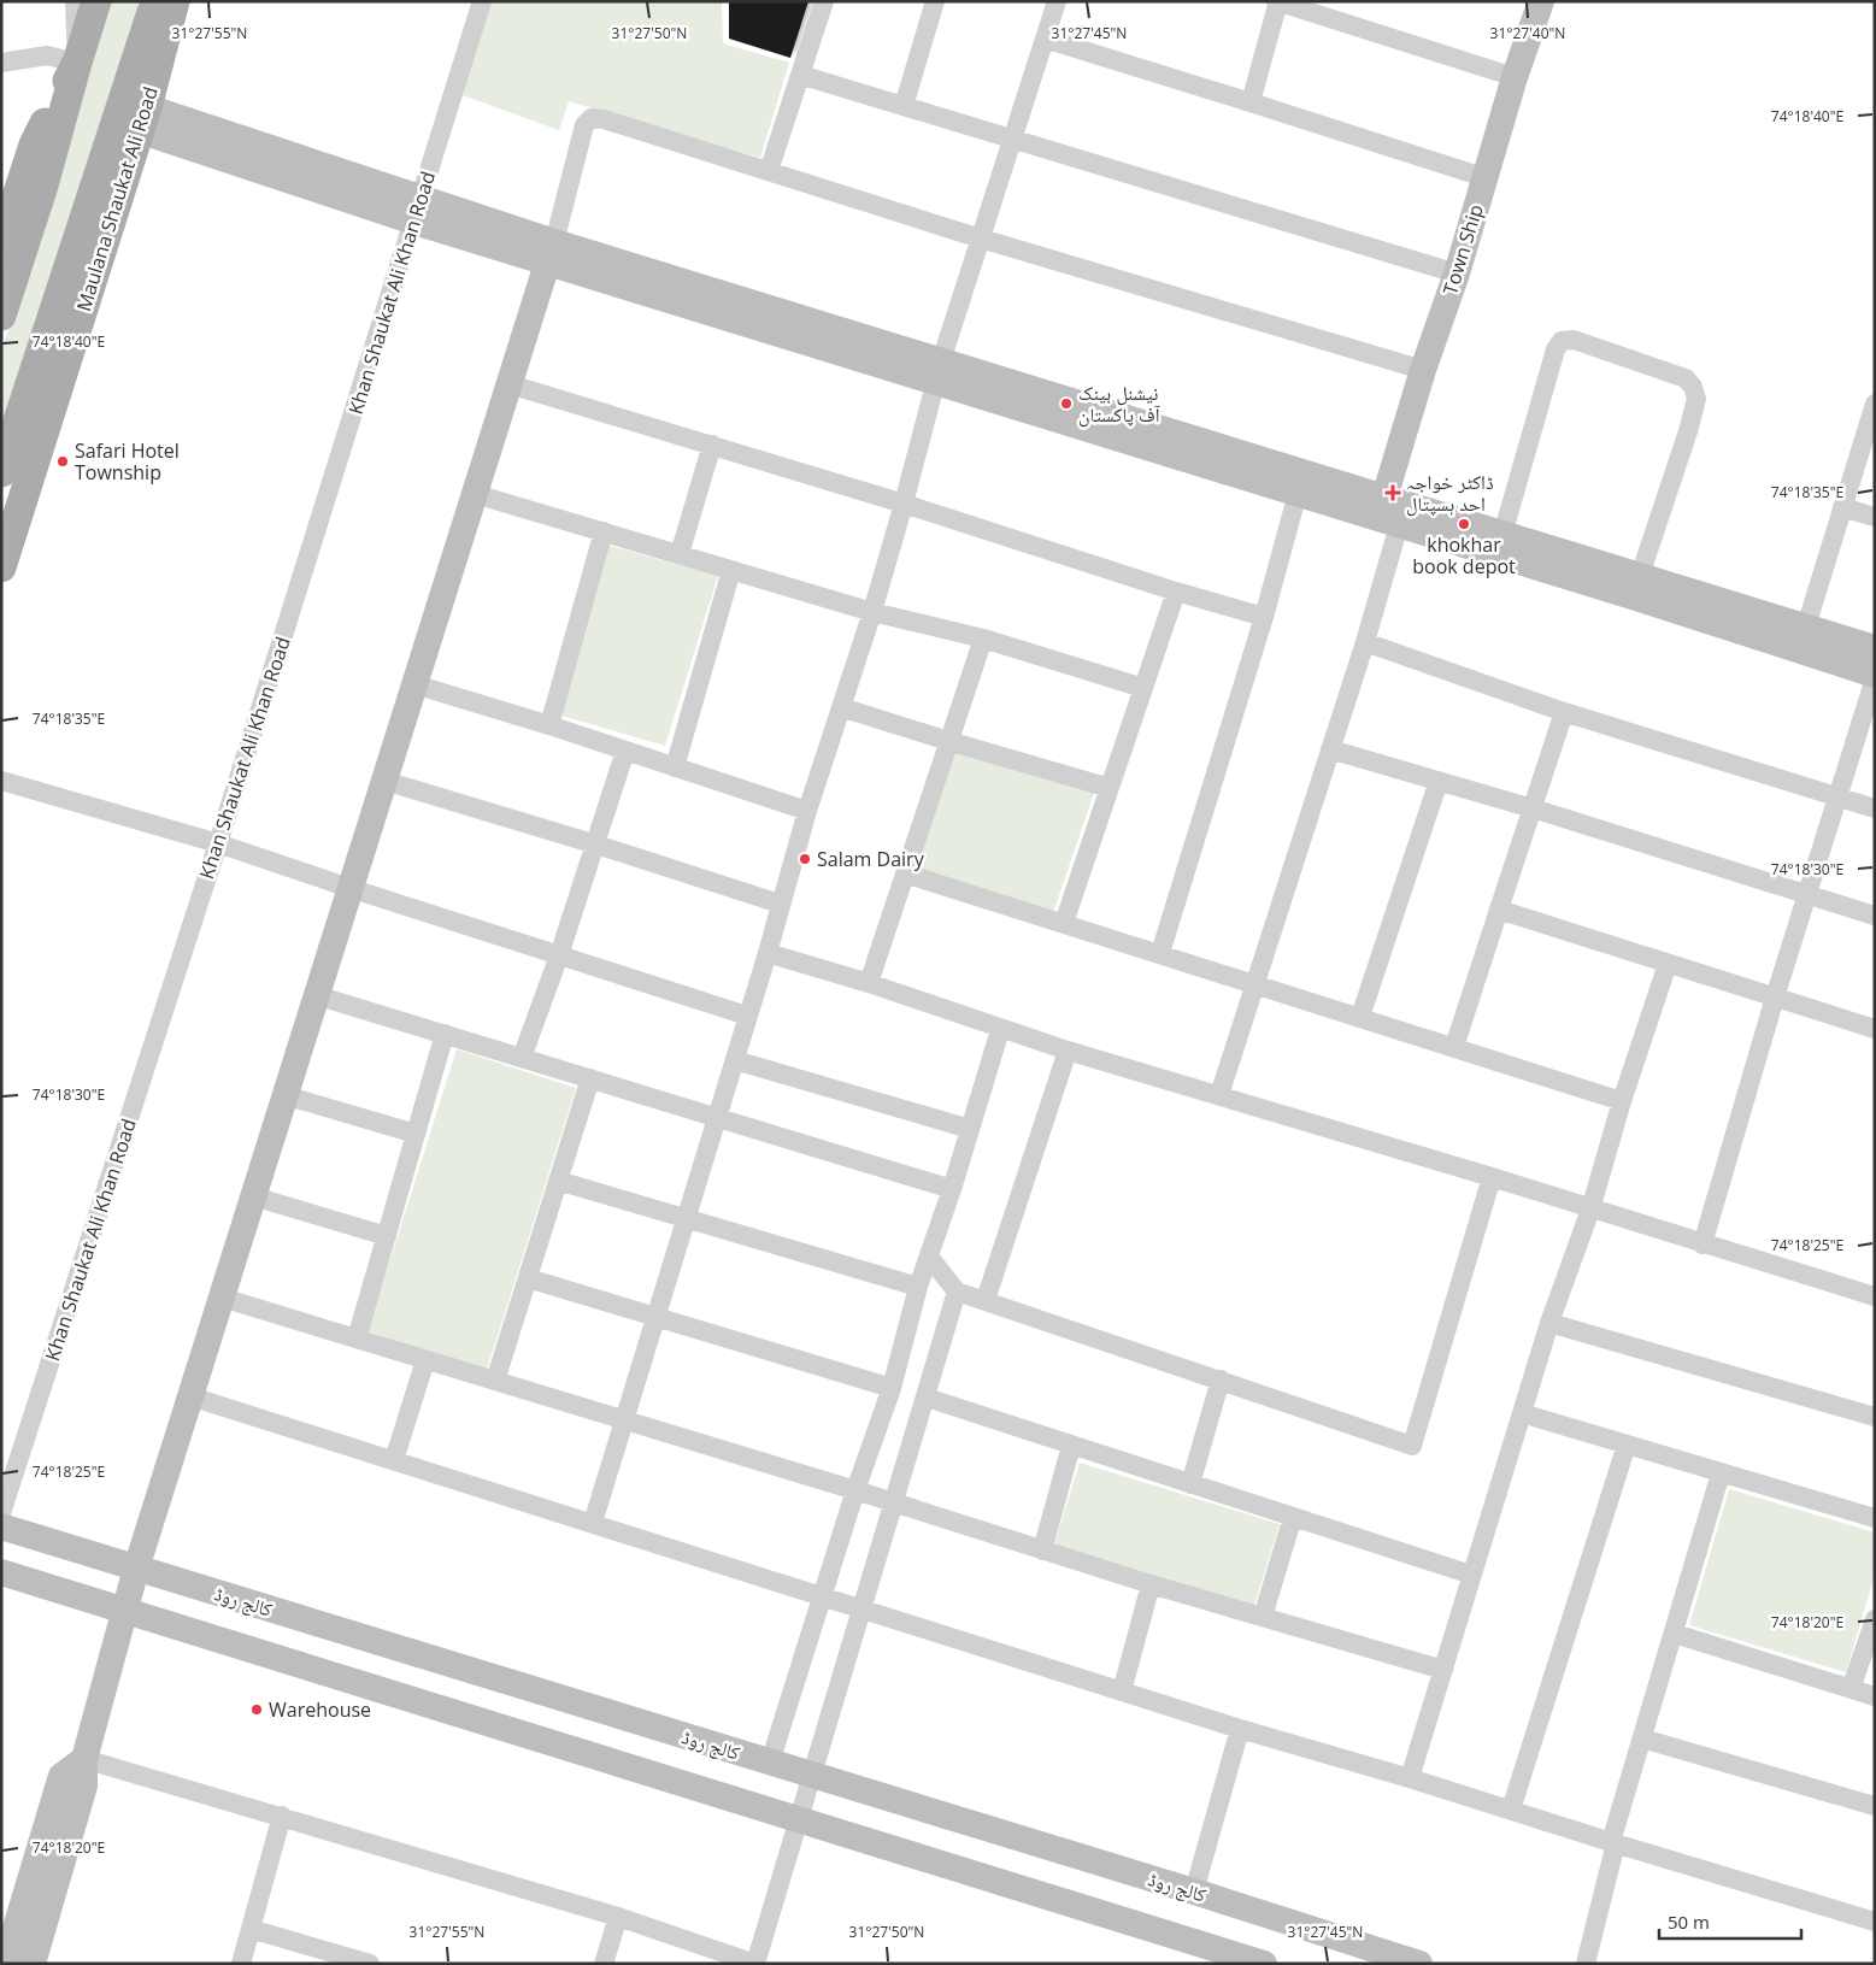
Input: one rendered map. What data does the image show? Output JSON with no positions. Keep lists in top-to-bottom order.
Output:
{
  "streets": {
    "main road": ["Maulana Shaukat Ali Road", "Town Ship", "کالج روڈ"],
    "street": ["Khan Shaukat Ali Khan Road"]
  },
  "places": {
    "other": [
      "نیشنل بینک آف پاکستان",
      "Safari Hotel Township",
      "khokhar book depot",
      "Salam Dairy",
      "Warehouse"
    ],
    "health": ["ڈاکٹر خواجہ احد ہسپتال"]
  },
  "scale_bar": "50 m",
  "coordinates": [
    "31°27'55\"N",
    "31°27'50\"N",
    "31°27'45\"N",
    "31°27'40\"N",
    "74°18'40\"E",
    "74°18'35\"E",
    "74°18'30\"E",
    "74°18'25\"E",
    "74°18'20\"E"
  ]
}
